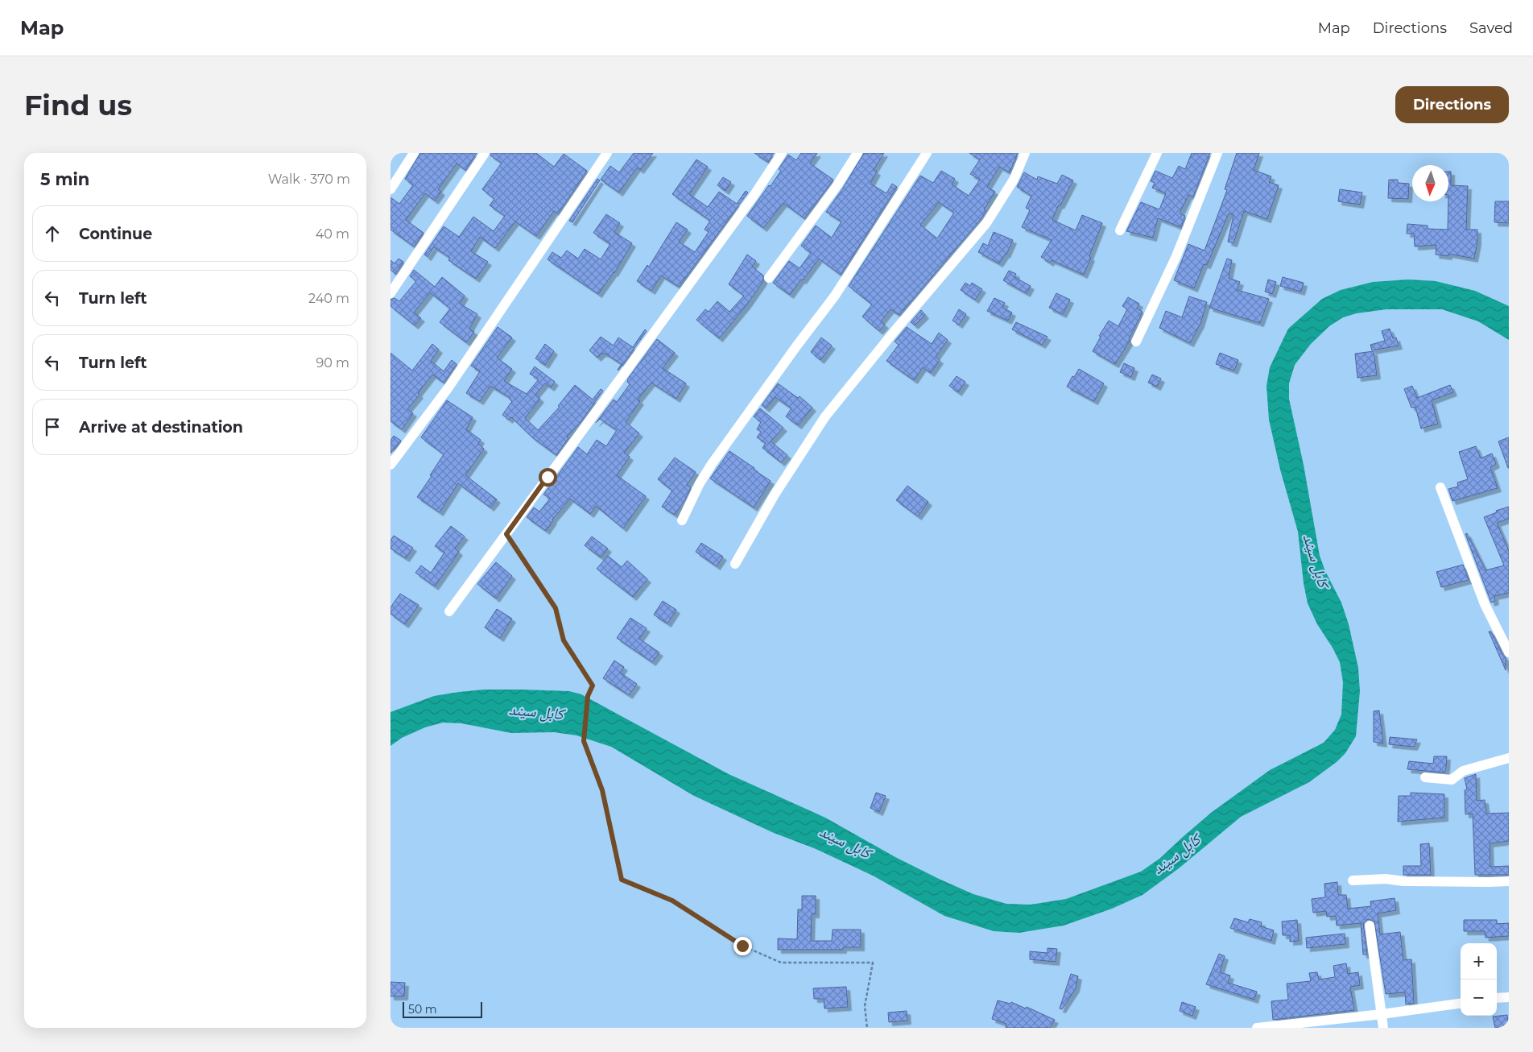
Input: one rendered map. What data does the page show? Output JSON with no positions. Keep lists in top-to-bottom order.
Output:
{
  "water": ["کابل سيند"],
  "scale_bar": "50 m",
  "north": "bottom",
  "page": {
    "header": "Map",
    "nav": ["Map", "Directions", "Saved"],
    "buttons": "Directions",
    "title": "Find us",
    "heading": ["5 min", "Walk · 370 m"],
    "list": [
      ["Continue", "40 m"],
      ["Turn left", "240 m"],
      ["Turn left", "90 m"],
      "Arrive at destination"
    ],
    "map_buttons": ["+", "−"],
    "scale": "50 m"
  }
}
